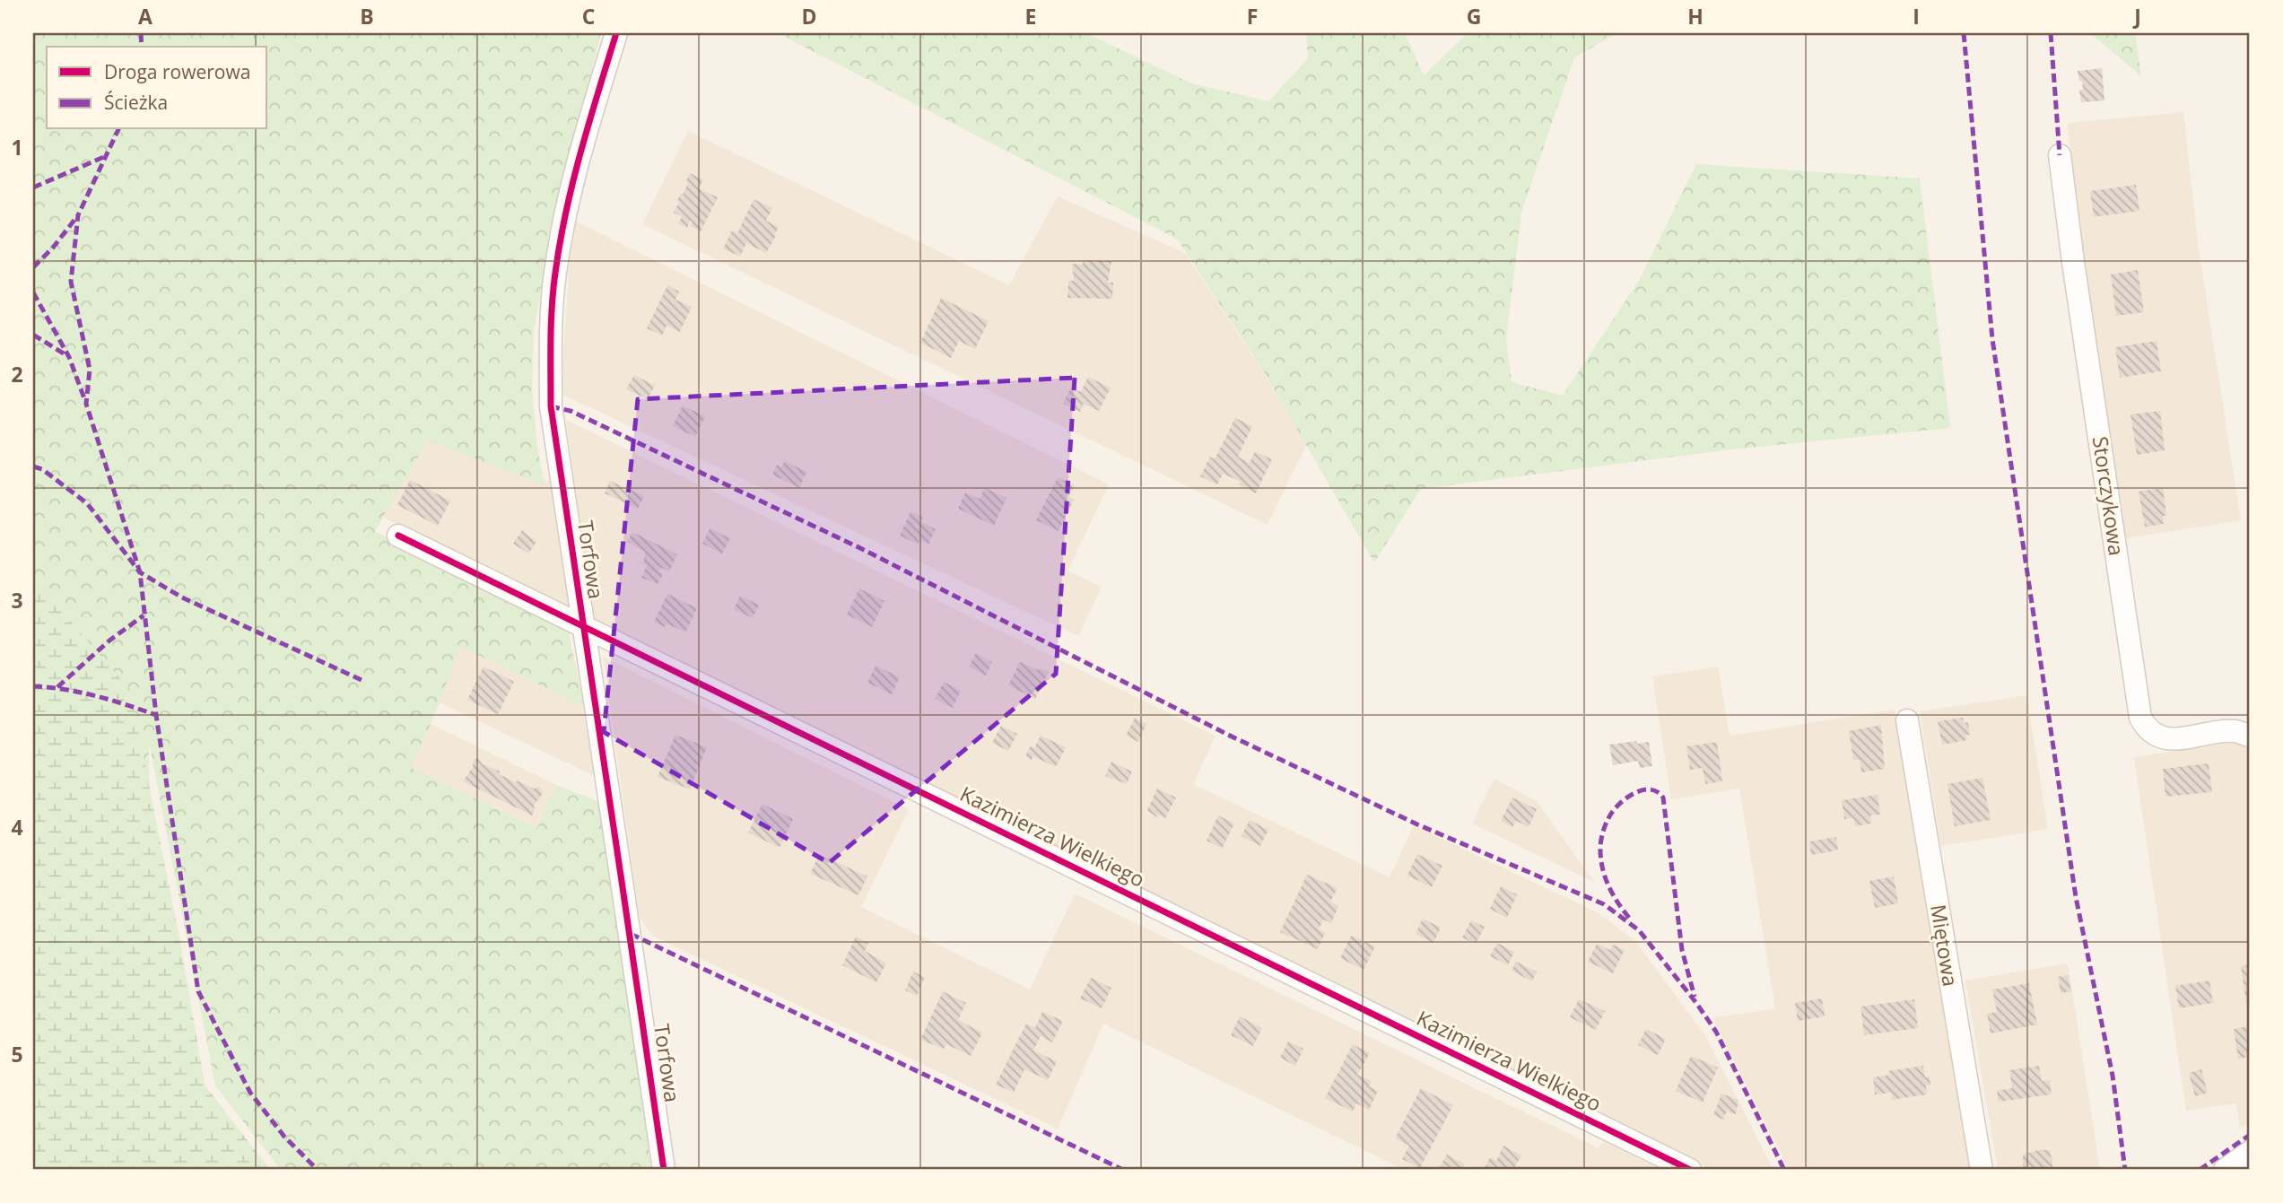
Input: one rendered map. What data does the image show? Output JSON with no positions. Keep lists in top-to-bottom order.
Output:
{
  "streets": {
    "street": [
      "Storczykowa",
      "Torfowa",
      "Kazimierza Wielkiego",
      "Miętowa"
    ]
  },
  "crossings": [
    ["Torfowa", "Kazimierza Wielkiego"]
  ],
  "legend": ["Droga rowerowa", "Ścieżka"],
  "grid": {
    "columns": [
      "A",
      "B",
      "C",
      "D",
      "E",
      "F",
      "G",
      "H",
      "I",
      "J"
    ],
    "rows": [
      "1",
      "2",
      "3",
      "4",
      "5"
    ]
  }
}
